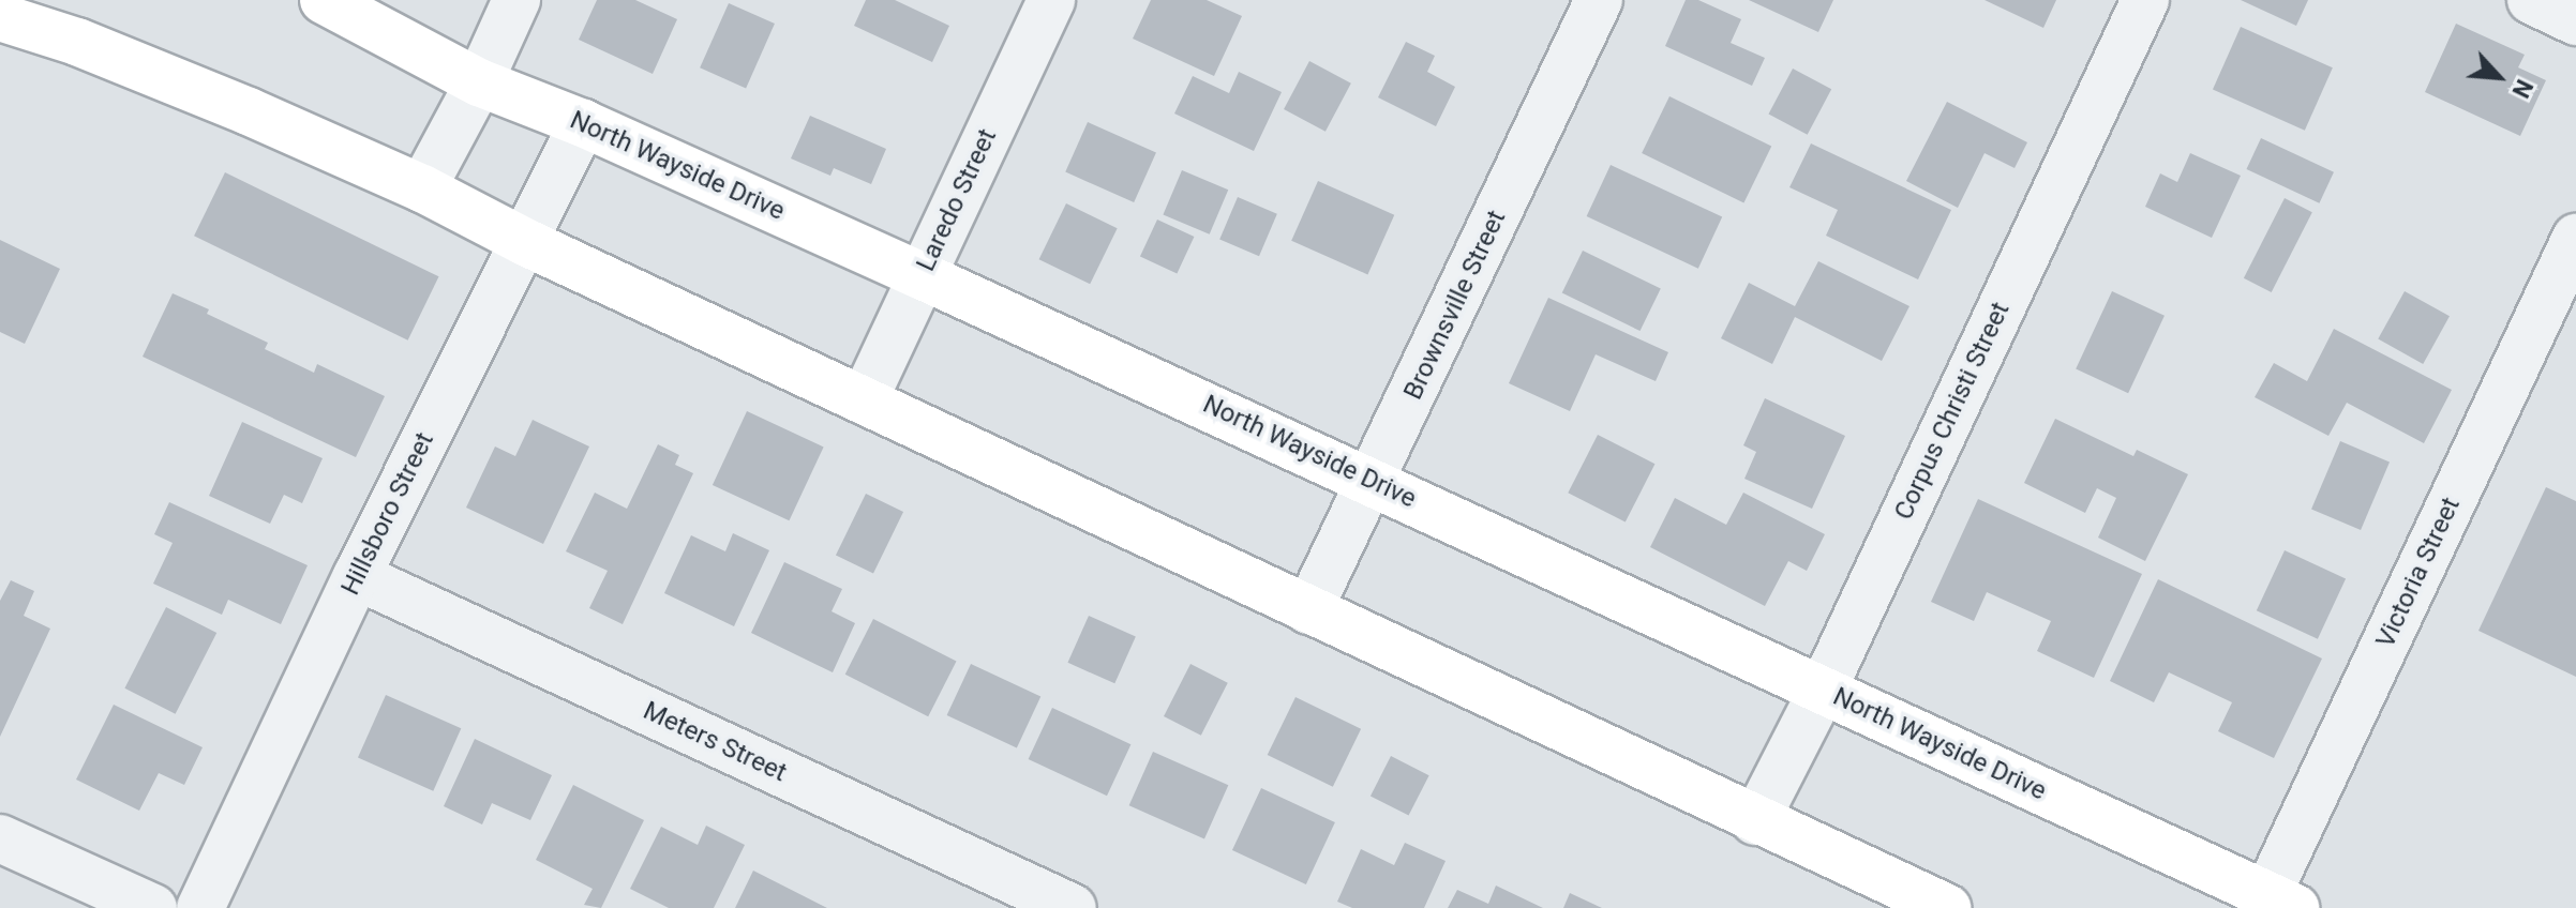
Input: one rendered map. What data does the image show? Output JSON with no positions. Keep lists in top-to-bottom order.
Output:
{
  "streets": {
    "main road": ["North Wayside Drive"],
    "street": [
      "Laredo Street",
      "Brownsville Street",
      "Corpus Christi Street",
      "Hillsboro Street",
      "Victoria Street",
      "Meters Street"
    ]
  },
  "crossings": [
    ["North Wayside Drive", "Laredo Street"],
    ["North Wayside Drive", "Brownsville Street"],
    ["North Wayside Drive", "Corpus Christi Street"],
    ["North Wayside Drive", "Hillsboro Street"],
    ["North Wayside Drive", "Victoria Street"],
    ["Hillsboro Street", "Meters Street"]
  ],
  "north": "bottom right"
}
